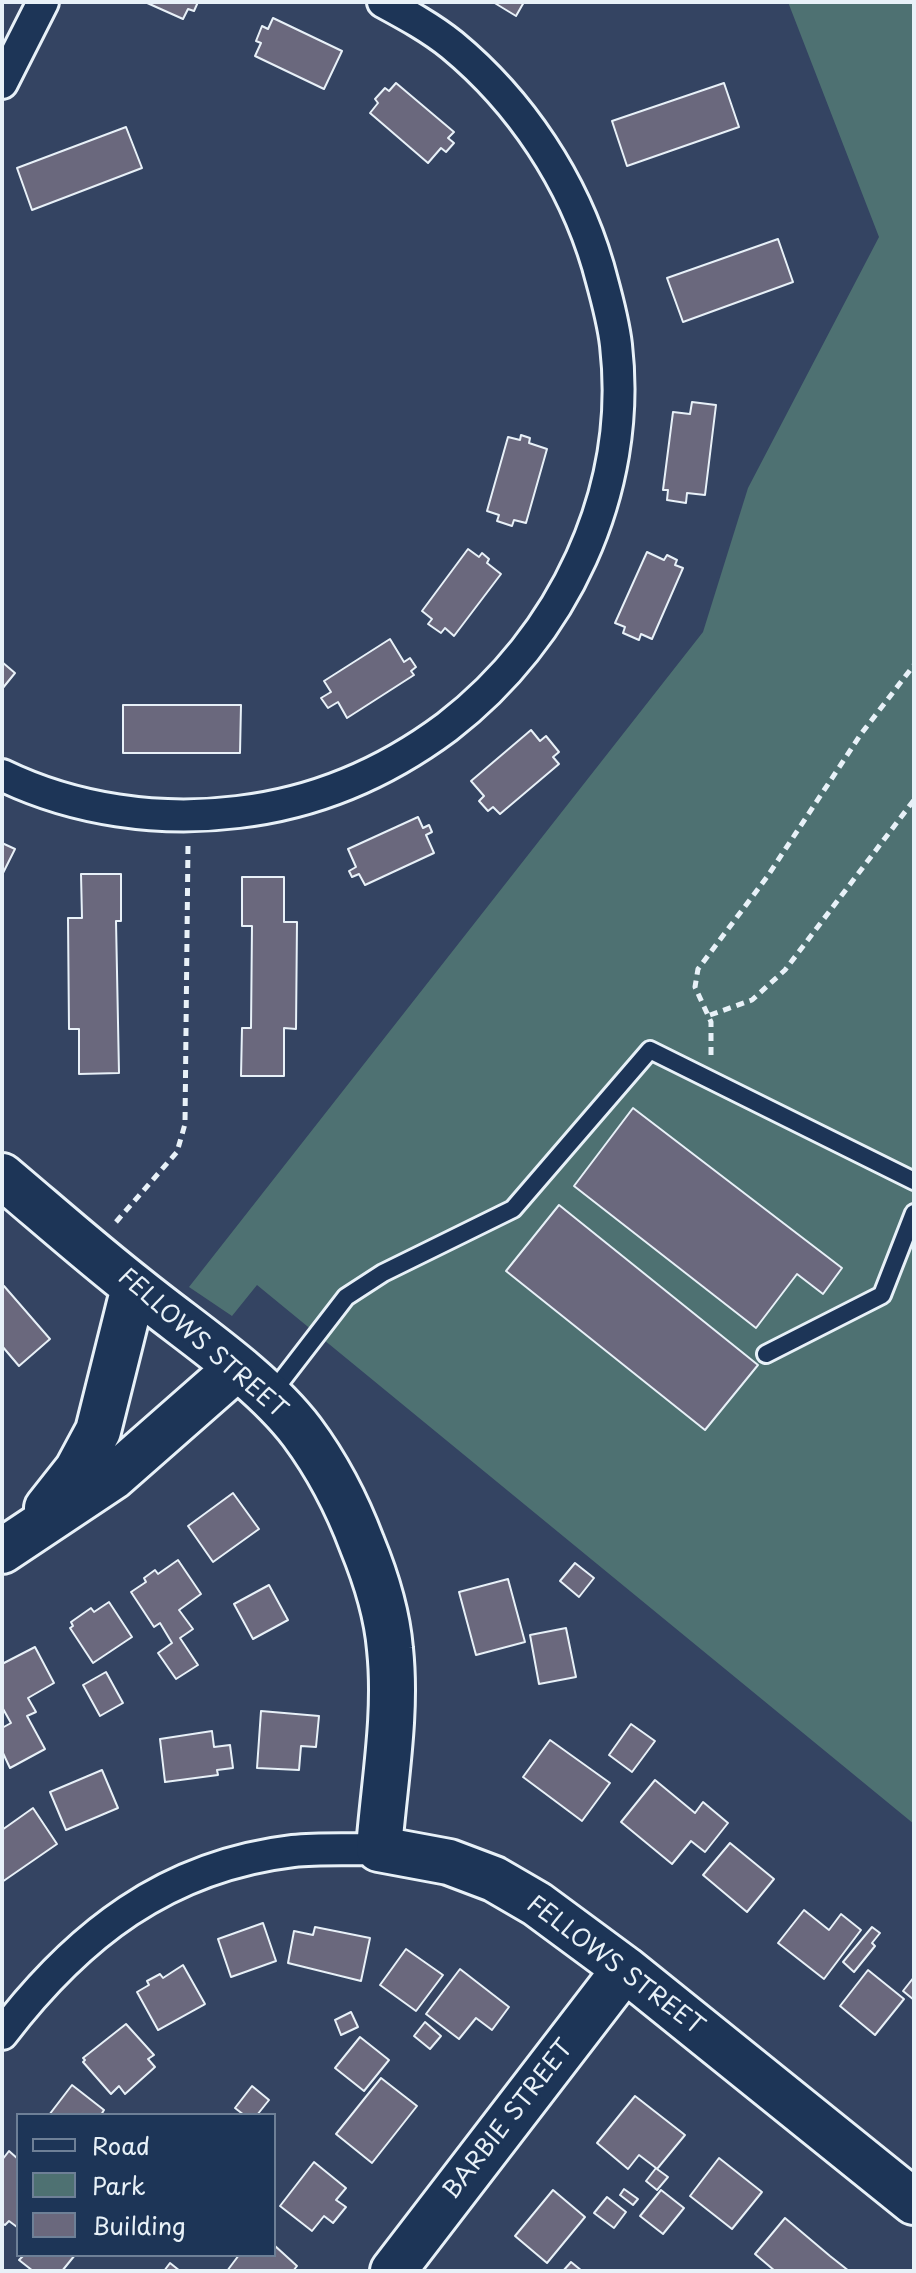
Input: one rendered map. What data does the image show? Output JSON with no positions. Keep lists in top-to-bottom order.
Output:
{
  "streets": {
    "street": ["FELLOWS STREET", "BARBIE STREET"]
  },
  "crossings": [
    ["FELLOWS STREET", "BARBIE STREET"]
  ],
  "legend": ["Road", "Park", "Building"]
}
